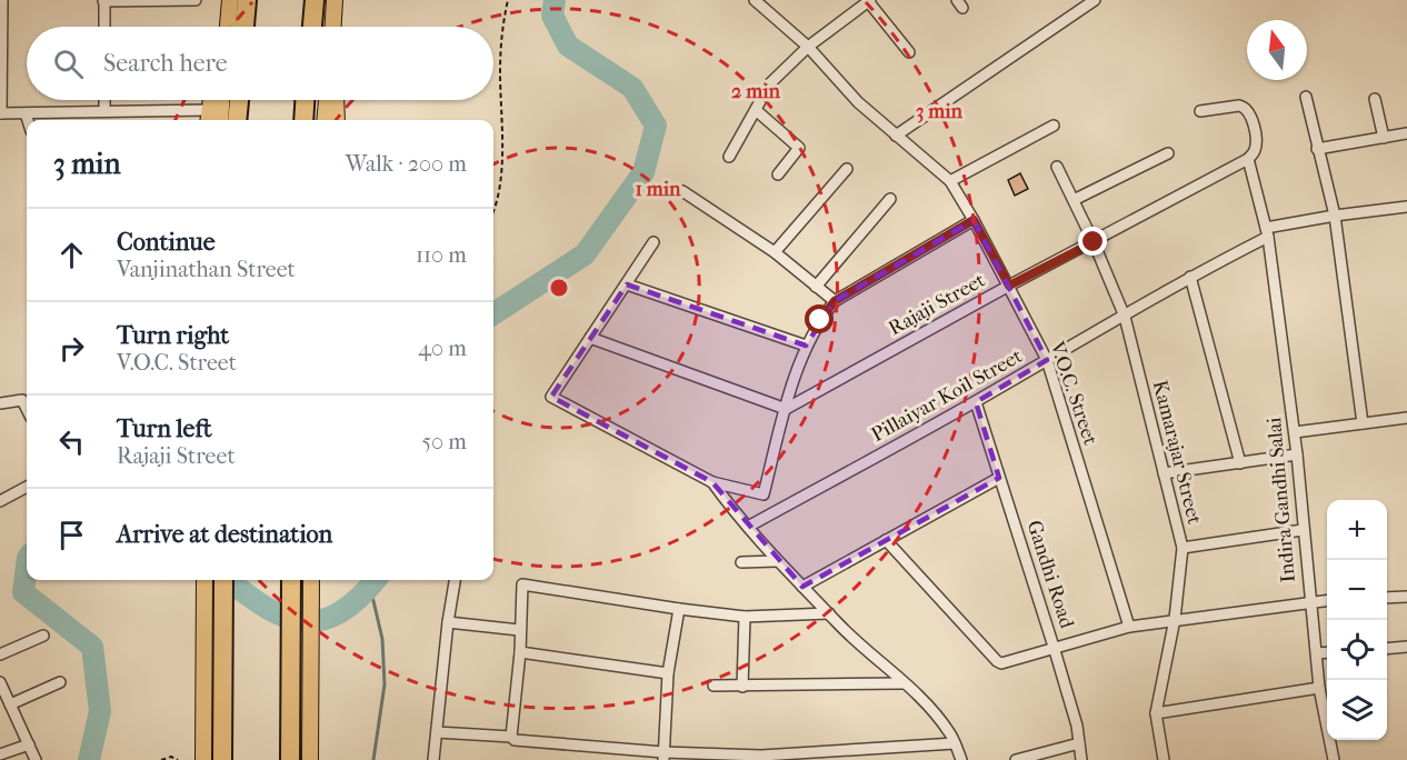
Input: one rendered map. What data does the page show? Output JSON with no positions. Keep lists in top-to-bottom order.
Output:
{
  "streets": {
    "street": [
      "Rajaji Street",
      "V.O.C. Street",
      "Pillaiyar Koil Street",
      "Kamarajar Street",
      "Indira Gandhi Salai",
      "Gandhi Road"
    ]
  },
  "crossings": [
    ["Rajaji Street", "V.O.C. Street"],
    ["Rajaji Street", "Kamarajar Street"],
    ["Rajaji Street", "Indira Gandhi Salai"],
    ["V.O.C. Street", "Pillaiyar Koil Street"],
    ["Pillaiyar Koil Street", "Kamarajar Street"],
    ["Pillaiyar Koil Street", "Indira Gandhi Salai"],
    ["Pillaiyar Koil Street", "Gandhi Road"]
  ],
  "north": "top",
  "page": {
    "search": "Search here",
    "heading": ["3 min", "Walk · 200 m"],
    "list": [
      ["Continue", "Vanjinathan Street", "110 m"],
      ["Turn right", "V.O.C. Street", "40 m"],
      ["Turn left", "Rajaji Street", "50 m"],
      "Arrive at destination"
    ],
    "map_buttons": ["+", "−"]
  },
  "rings": ["2 min", "3 min", "1 min"]
}
